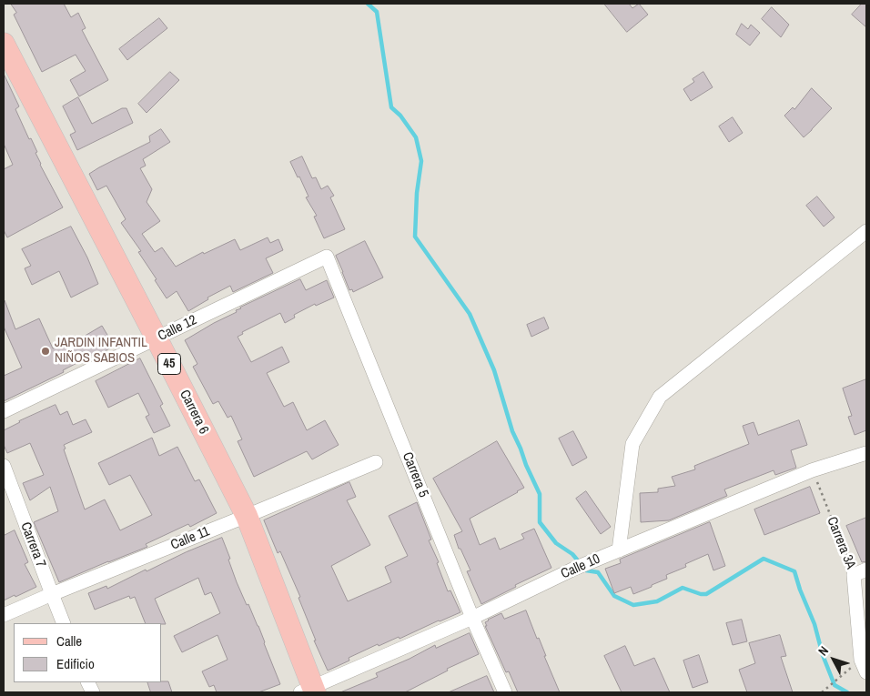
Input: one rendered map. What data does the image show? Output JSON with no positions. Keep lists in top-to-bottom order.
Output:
{
  "streets": {
    "main road": ["45", "Carrera 6"],
    "street": [
      "Calle 12",
      "Carrera 5",
      "Calle 11",
      "Carrera 3A",
      "Carrera 7",
      "Calle 10"
    ]
  },
  "crossings": [
    ["Calle 12", "Carrera 6"],
    ["Calle 12", "Carrera 5"],
    ["Carrera 6", "Calle 11"],
    ["Carrera 6", "Calle 10"],
    ["Carrera 5", "Calle 10"],
    ["Calle 11", "Carrera 7"],
    ["Carrera 3A", "Calle 10"]
  ],
  "places": ["JARDIN INFANTIL NIÑOS SABIOS"],
  "legend": ["Calle", "Edificio"],
  "north": "top left"
}
